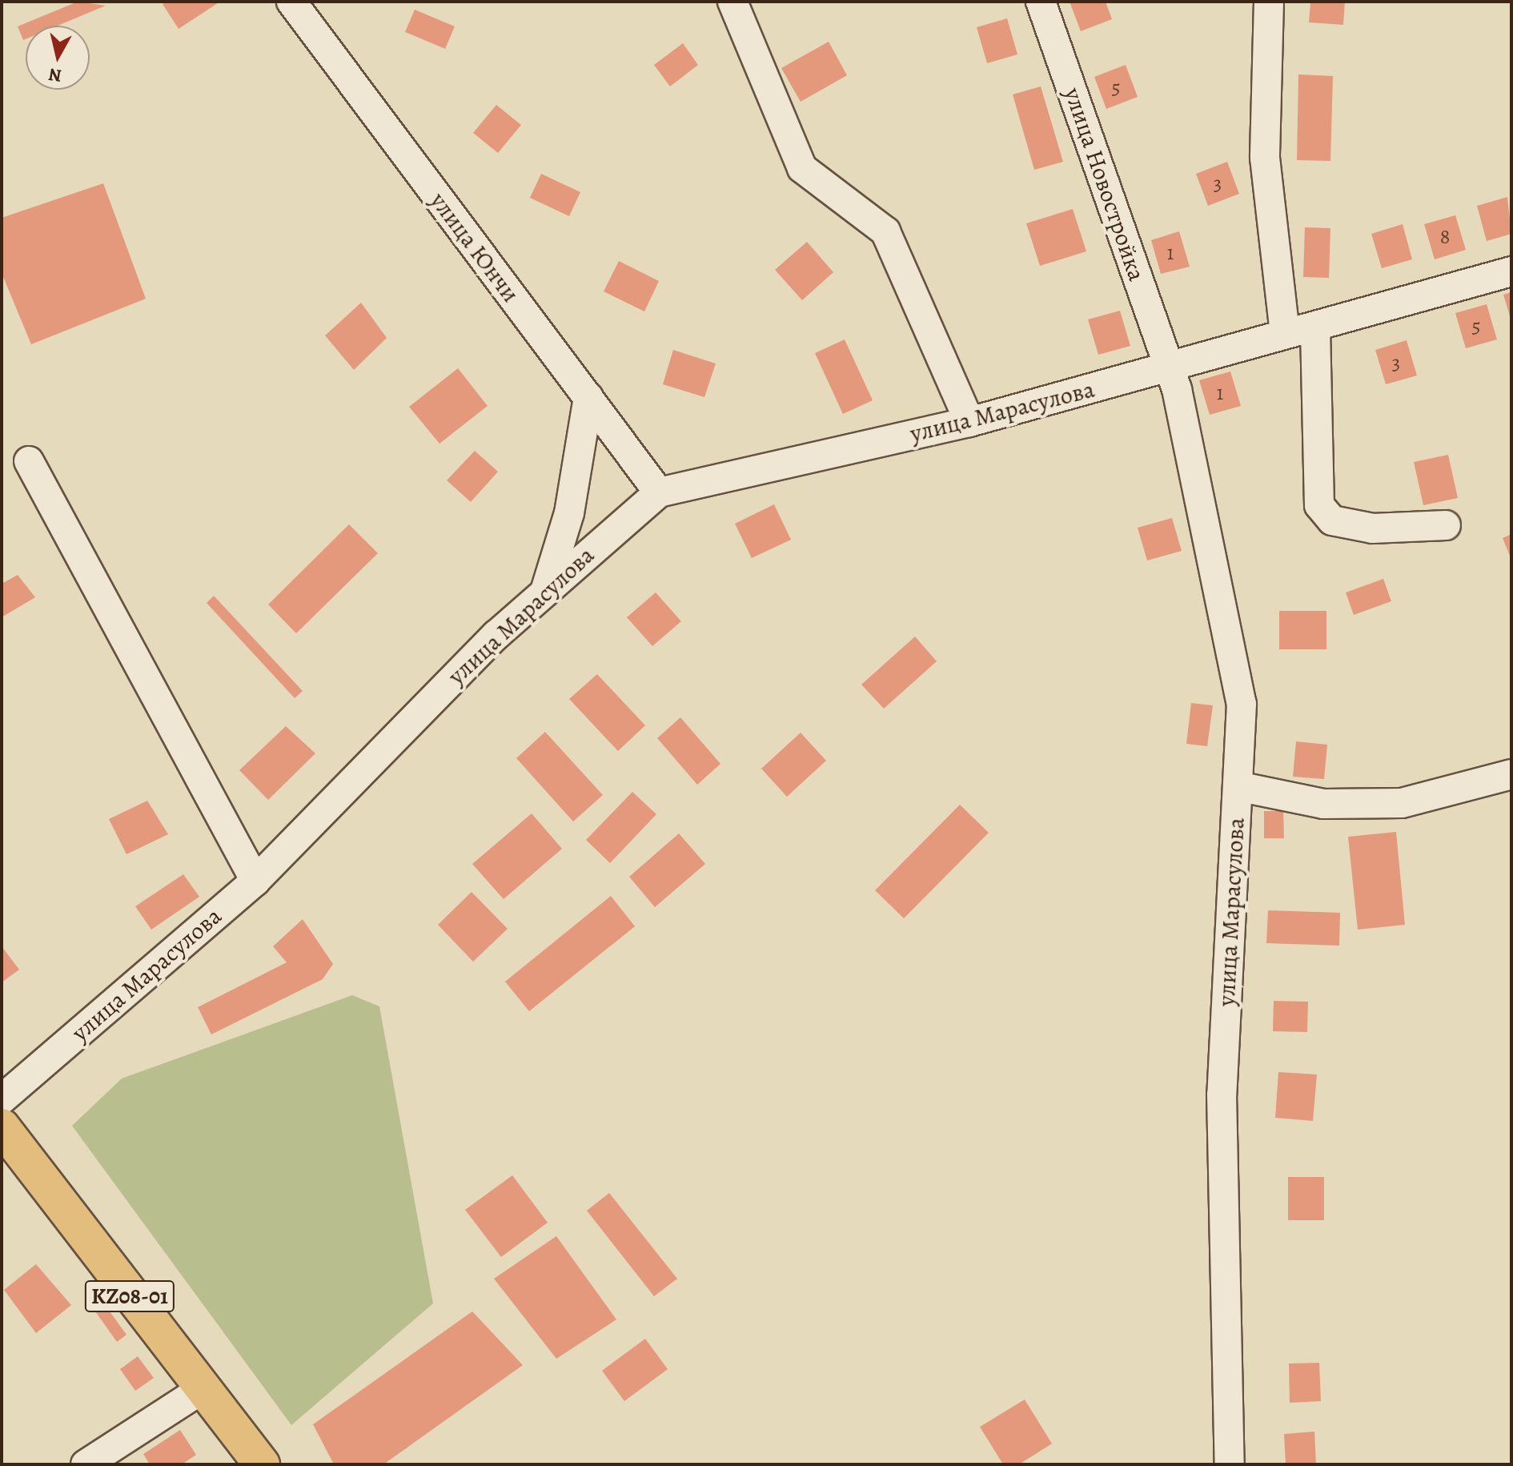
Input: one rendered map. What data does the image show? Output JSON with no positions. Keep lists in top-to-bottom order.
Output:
{
  "streets": {
    "main road": ["KZ08-01"],
    "street": ["улица Новостройка", "улица Юнчи", "улица Марасулова"]
  },
  "crossings": [
    ["улица Новостройка", "улица Марасулова"],
    ["улица Юнчи", "улица Марасулова"]
  ],
  "house_numbers": [
    "5",
    "3",
    "8",
    "1",
    "5",
    "3",
    "1"
  ],
  "north": "bottom"
}
